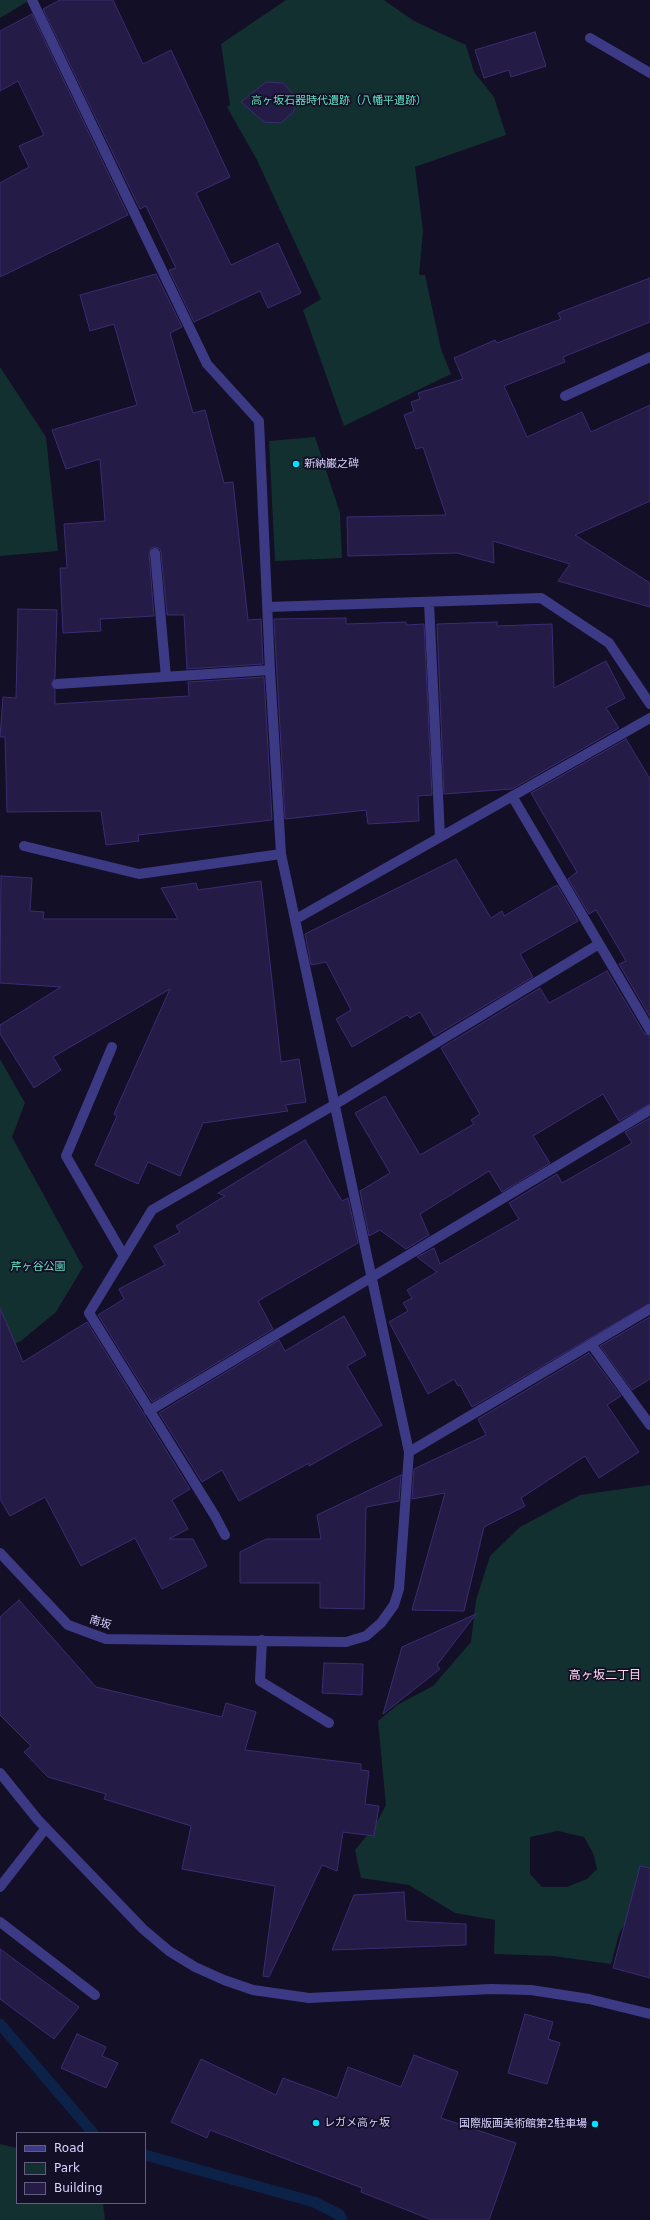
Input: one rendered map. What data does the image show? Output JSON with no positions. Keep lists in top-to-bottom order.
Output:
{
  "streets": {
    "street": ["南坂"]
  },
  "districts": ["高ヶ坂二丁目"],
  "parks": ["高ヶ坂石器時代遺跡（八幡平遺跡）", "芹ヶ谷公園"],
  "places": ["新納巌之碑", "レガメ高ヶ坂", "国際版画美術館第2駐車場"],
  "legend": ["Road", "Park", "Building"]
}
